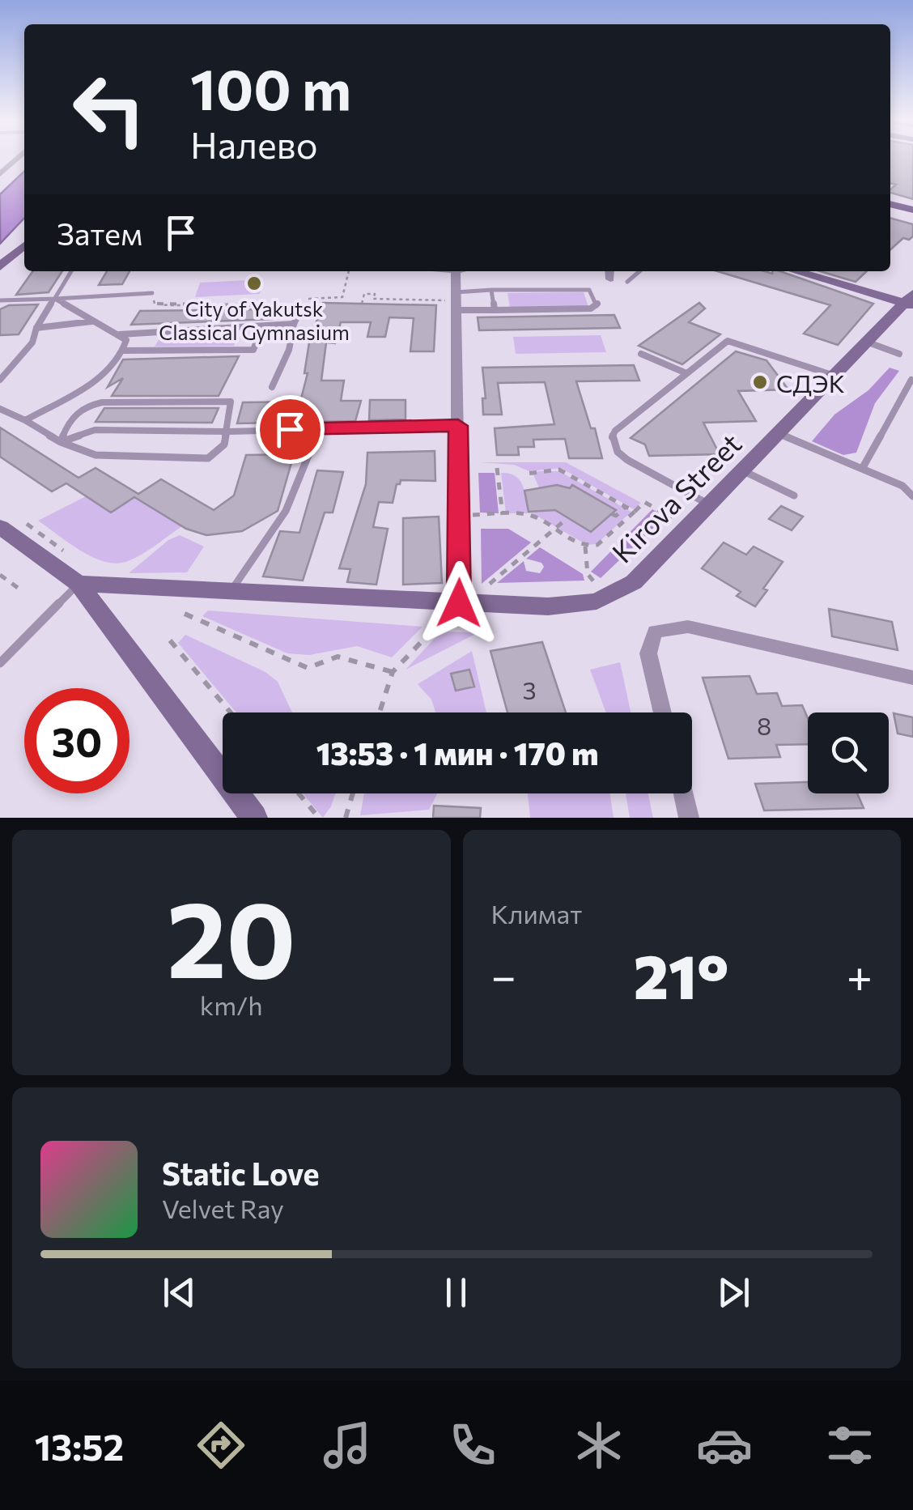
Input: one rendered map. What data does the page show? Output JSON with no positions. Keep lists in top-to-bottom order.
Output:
{
  "streets": {
    "street": ["Kirova Street"]
  },
  "places": ["City of Yakutsk Classical Gymnasium", "СДЭК"],
  "house_numbers": ["3", "8"],
  "page": {
    "turn": ["100 m", "Налево"],
    "then": "Затем",
    "limit": "30",
    "trip": "13:53 · 1 мин · 170 m",
    "tile": [
      ["20", "km/h"],
      "Климат"
    ],
    "heat": ["−", "21°", "+"],
    "song": ["Static Love", "Velvet Ray"],
    "tabs": "13:52"
  }
}
